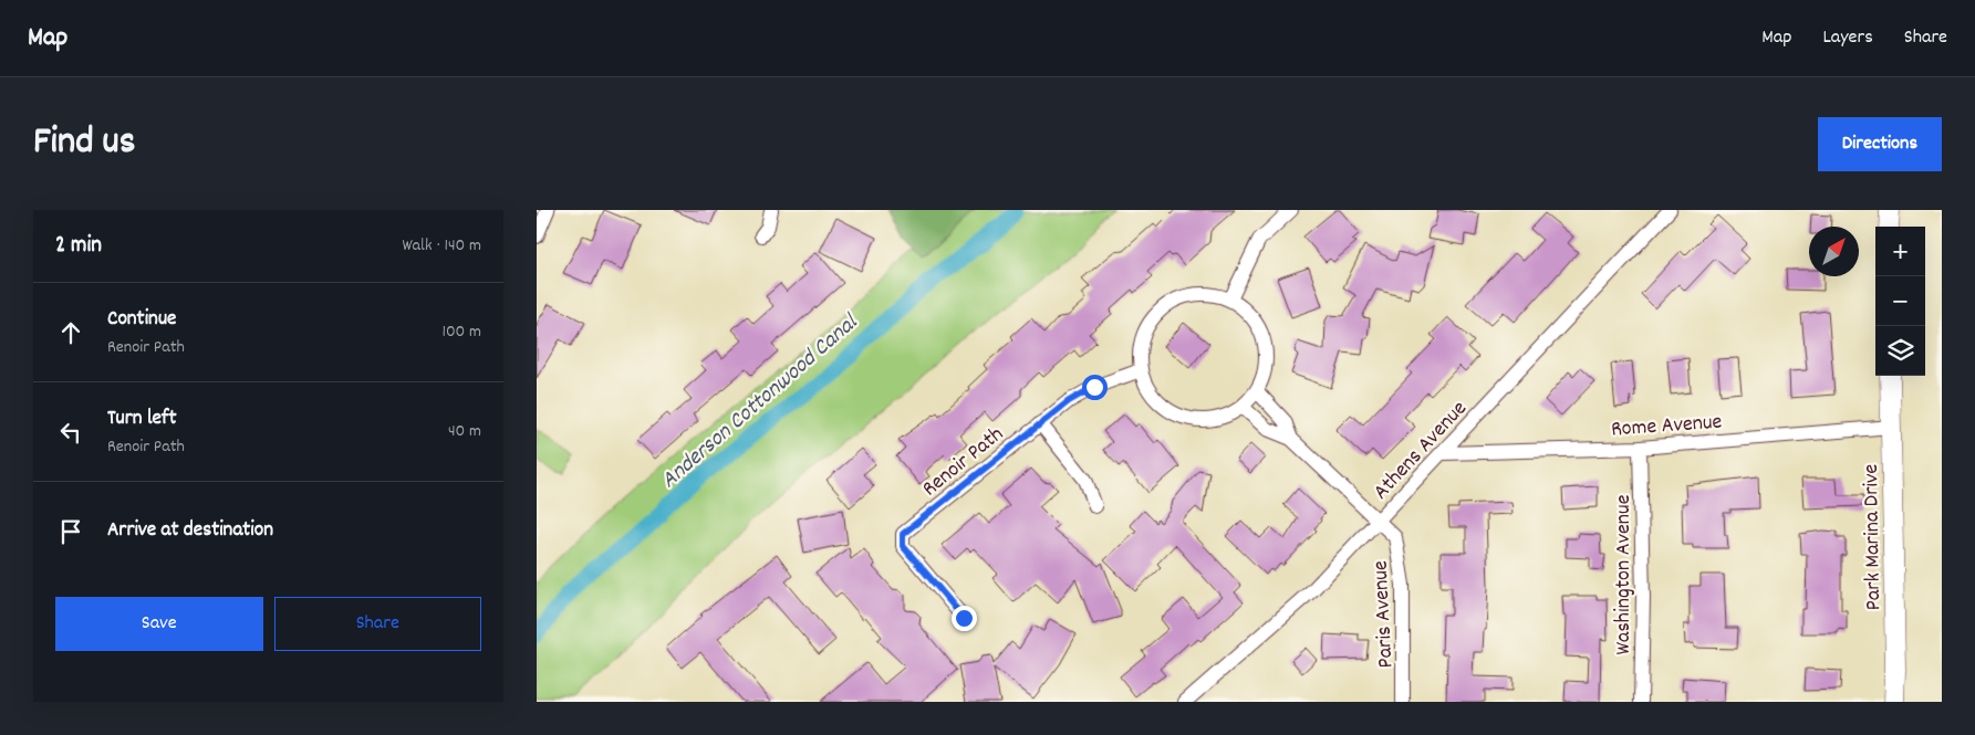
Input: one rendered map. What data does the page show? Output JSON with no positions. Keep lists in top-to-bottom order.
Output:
{
  "streets": {
    "main road": ["Park Marina Drive"],
    "street": [
      "Rome Avenue",
      "Athens Avenue",
      "Renoir Path",
      "Washington Avenue",
      "Paris Avenue"
    ]
  },
  "crossings": [
    ["Rome Avenue", "Athens Avenue"],
    ["Rome Avenue", "Park Marina Drive"],
    ["Rome Avenue", "Washington Avenue"],
    ["Athens Avenue", "Paris Avenue"],
    ["Renoir Path", "Paris Avenue"]
  ],
  "water": ["Anderson Cottonwood Canal"],
  "north": "top right",
  "page": {
    "header": "Map",
    "nav": ["Map", "Layers", "Share"],
    "title": "Find us",
    "buttons": [
      "Directions",
      ["Save", "Share"]
    ],
    "heading": ["2 min", "Walk · 140 m"],
    "map_buttons": ["+", "−"],
    "list": [
      ["Continue", "Renoir Path", "100 m"],
      ["Turn left", "Renoir Path", "40 m"],
      "Arrive at destination"
    ]
  }
}
